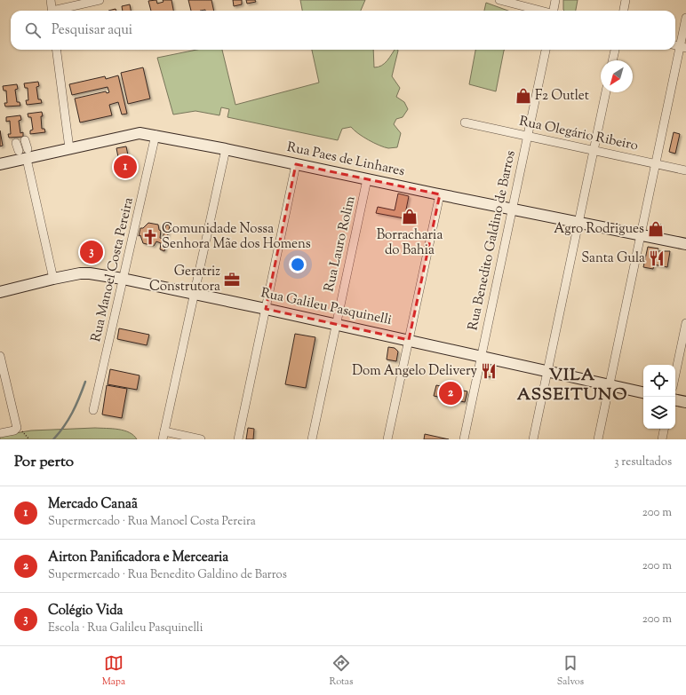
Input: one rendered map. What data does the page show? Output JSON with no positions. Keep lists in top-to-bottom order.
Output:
{
  "streets": {
    "street": [
      "Rua Olegário Ribeiro",
      "Rua Paes de Linhares",
      "Rua Benedito Galdino de Barros",
      "Rua Lauro Rolim",
      "Rua Manoel Costa Pereira",
      "Rua Galileu Pasquinelli"
    ]
  },
  "crossings": [
    ["Rua Olegário Ribeiro", "Rua Benedito Galdino de Barros"],
    ["Rua Paes de Linhares", "Rua Benedito Galdino de Barros"],
    ["Rua Paes de Linhares", "Rua Lauro Rolim"],
    ["Rua Paes de Linhares", "Rua Manoel Costa Pereira"],
    ["Rua Benedito Galdino de Barros", "Rua Galileu Pasquinelli"],
    ["Rua Lauro Rolim", "Rua Galileu Pasquinelli"],
    ["Rua Manoel Costa Pereira", "Rua Galileu Pasquinelli"]
  ],
  "districts": ["VILA ASSEITUNO"],
  "places": {
    "shop": ["F2 Outlet", "Borracharia do Bahia", "Agro Rodrigues"],
    "church": ["Comunidade Nossa Senhora Mãe dos Homens"],
    "restaurant": ["Santa Gula", "Dom Angelo Delivery"],
    "office": ["Geratriz Construtora"]
  },
  "north": "bottom left",
  "page": {
    "search": "Pesquisar aqui",
    "pins": ["1", "3", "2"],
    "heading": ["Por perto", "3 resultados"],
    "list": [
      {
        "mark": "1",
        "name": "Mercado Canaã",
        "note": "Supermercado · Rua Manoel Costa Pereira",
        "value": "200 m"
      },
      {
        "mark": "2",
        "name": "Airton Panificadora e Mercearia",
        "note": "Supermercado · Rua Benedito Galdino de Barros",
        "value": "200 m"
      },
      {
        "mark": "3",
        "name": "Colégio Vida",
        "note": "Escola · Rua Galileu Pasquinelli",
        "value": "200 m"
      }
    ],
    "nav": ["Mapa", "Rotas", "Salvos"]
  }
}
